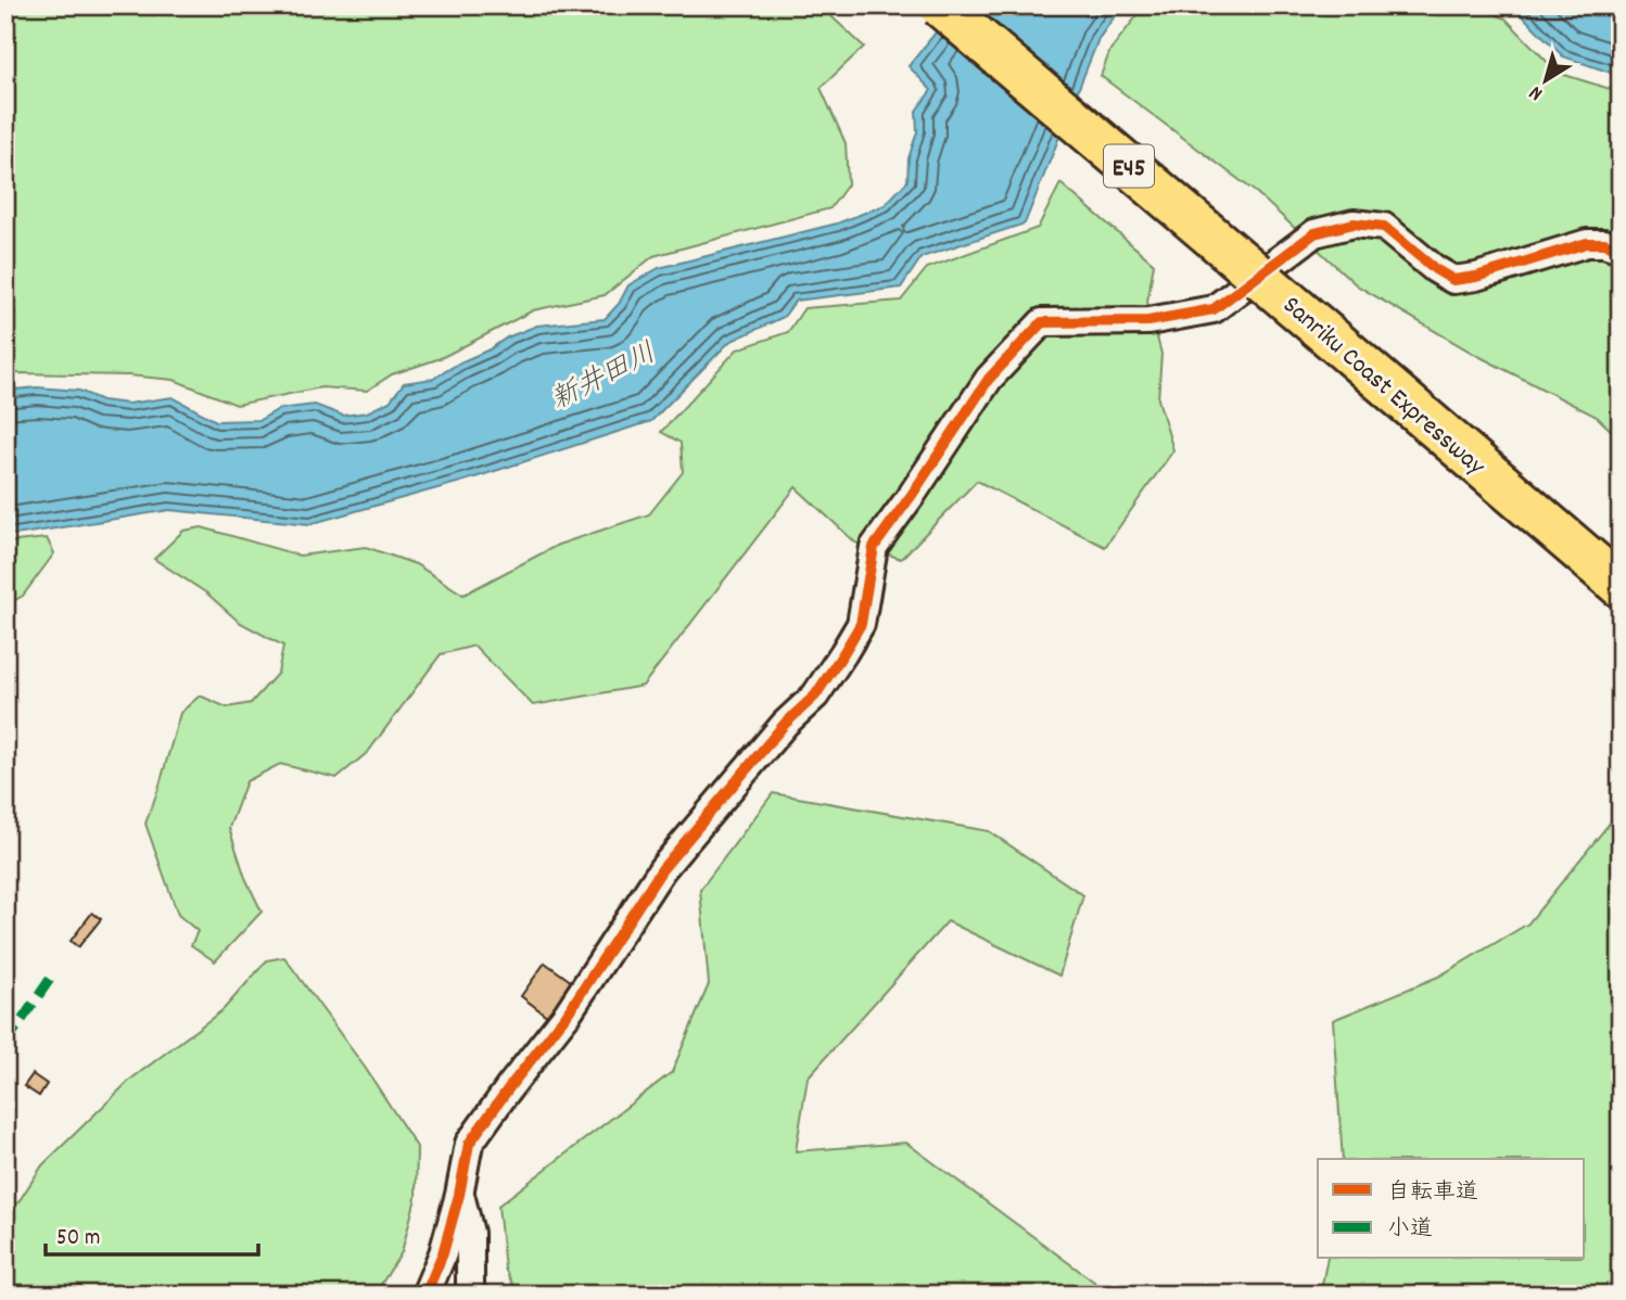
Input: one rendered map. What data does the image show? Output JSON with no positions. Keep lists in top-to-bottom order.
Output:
{
  "streets": {
    "highway": ["E45", "Sanriku Coast Expressway"]
  },
  "water": ["新井田川"],
  "legend": ["自転車道", "小道"],
  "scale_bar": "50 m",
  "north": "bottom left"
}
